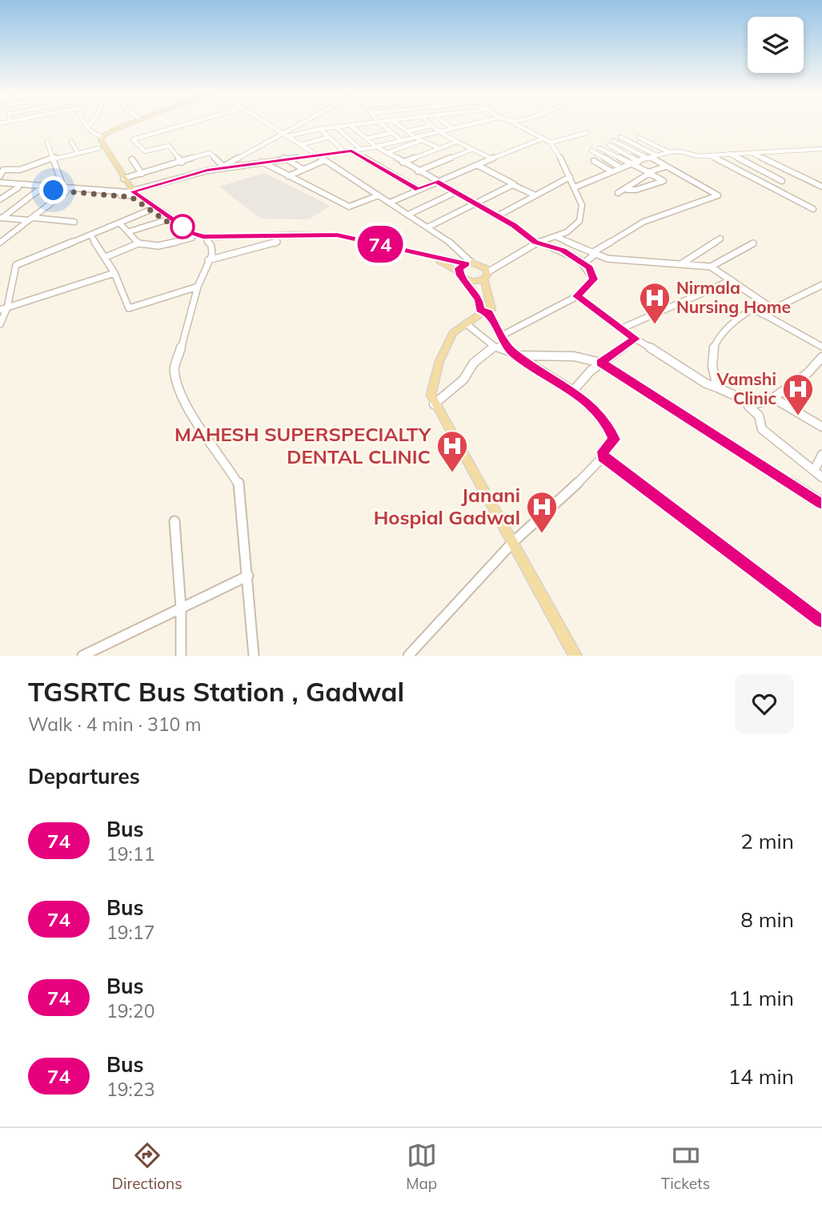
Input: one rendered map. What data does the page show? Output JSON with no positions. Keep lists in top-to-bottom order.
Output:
{
  "places": {
    "hospital": [
      "Nirmala Nursing Home",
      "Vamshi Clinic",
      "MAHESH SUPERSPECIALTY DENTAL CLINIC",
      "Janani Hospial Gadwal"
    ]
  },
  "lines": ["bus line 74"],
  "page": {
    "on_map": "74",
    "heading": [
      ["TGSRTC Bus Station , Gadwal", "Walk · 4 min · 310 m"],
      "Departures"
    ],
    "list": [
      {
        "mark": "74",
        "name": "Bus",
        "note": "19:11",
        "value": "2 min"
      },
      {
        "mark": "74",
        "name": "Bus",
        "note": "19:17",
        "value": "8 min"
      },
      {
        "mark": "74",
        "name": "Bus",
        "note": "19:20",
        "value": "11 min"
      },
      {
        "mark": "74",
        "name": "Bus",
        "note": "19:23",
        "value": "14 min"
      }
    ],
    "tabs": ["Directions", "Map", "Tickets"]
  }
}
